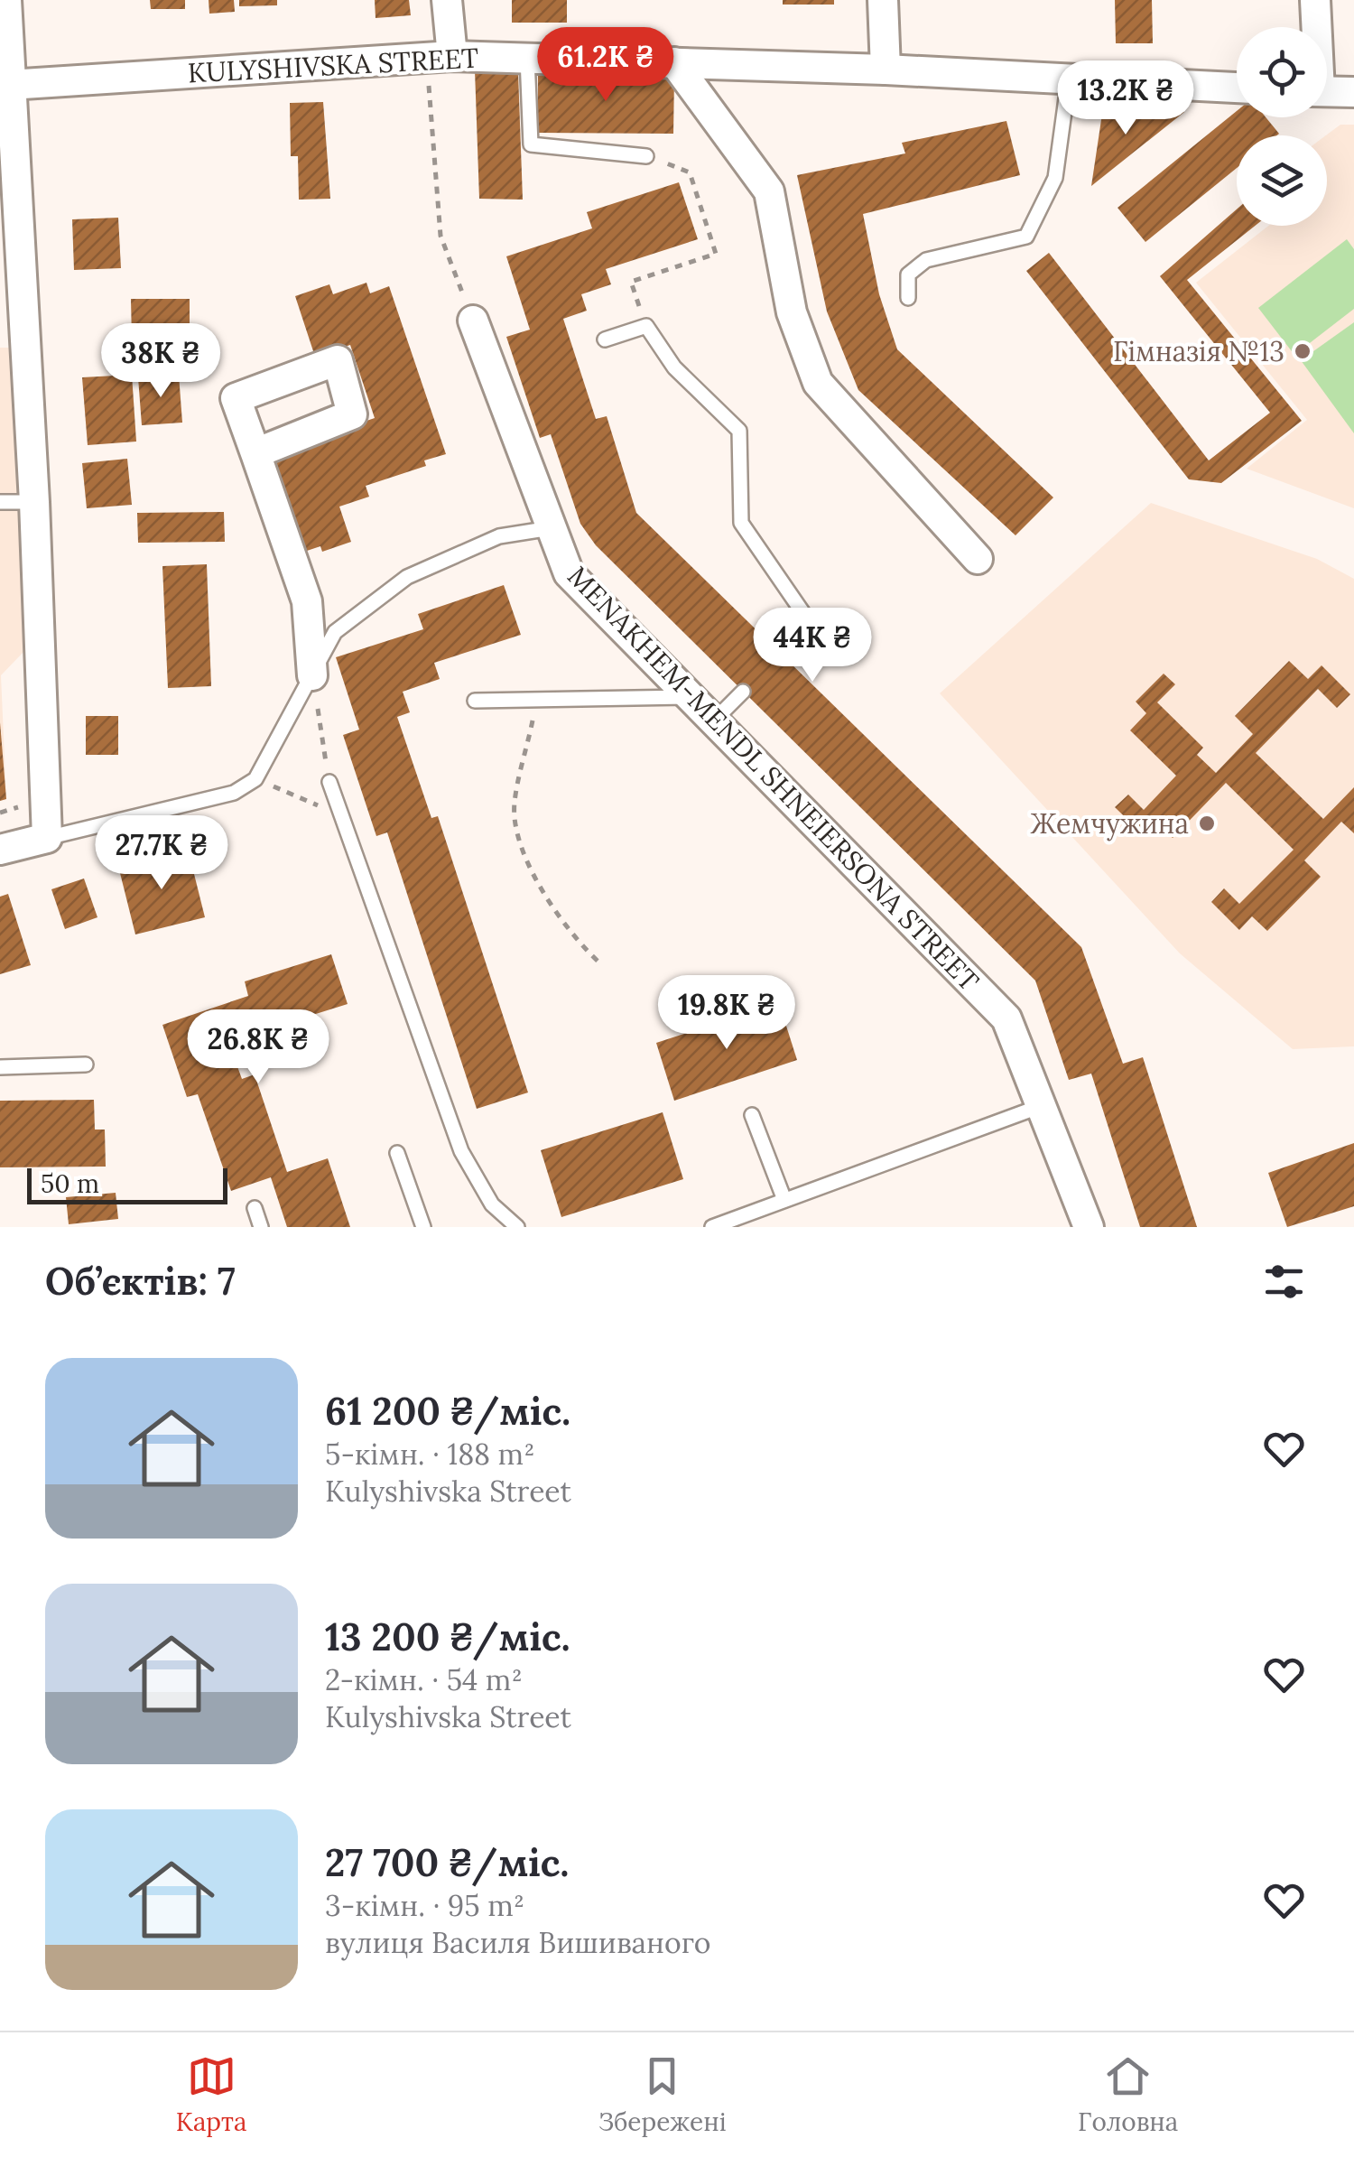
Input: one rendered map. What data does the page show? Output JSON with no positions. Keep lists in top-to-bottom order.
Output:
{
  "streets": {
    "street": ["KULYSHIVSKA STREET", "MENAKHEM-MENDL SHNEIERSONA STREET"]
  },
  "places": ["Гімназія №13", "Жемчужина"],
  "scale_bar": "50 m",
  "page": {
    "price": [
      "61.2K ₴",
      "13.2K ₴",
      "38K ₴",
      "44K ₴",
      "27.7K ₴",
      "19.8K ₴",
      "26.8K ₴"
    ],
    "scale": "50 m",
    "heading": "Об’єктів: 7",
    "list": [
      {
        "name": "61 200 ₴/міс.",
        "note": "5-кімн. · 188 m² · Kulyshivska Street"
      },
      {
        "name": "13 200 ₴/міс.",
        "note": "2-кімн. · 54 m² · Kulyshivska Street"
      },
      {
        "name": "27 700 ₴/міс.",
        "note": "3-кімн. · 95 m² · вулиця Василя Вишиваного"
      }
    ],
    "tabs": ["Карта", "Збережені", "Головна"]
  }
}
